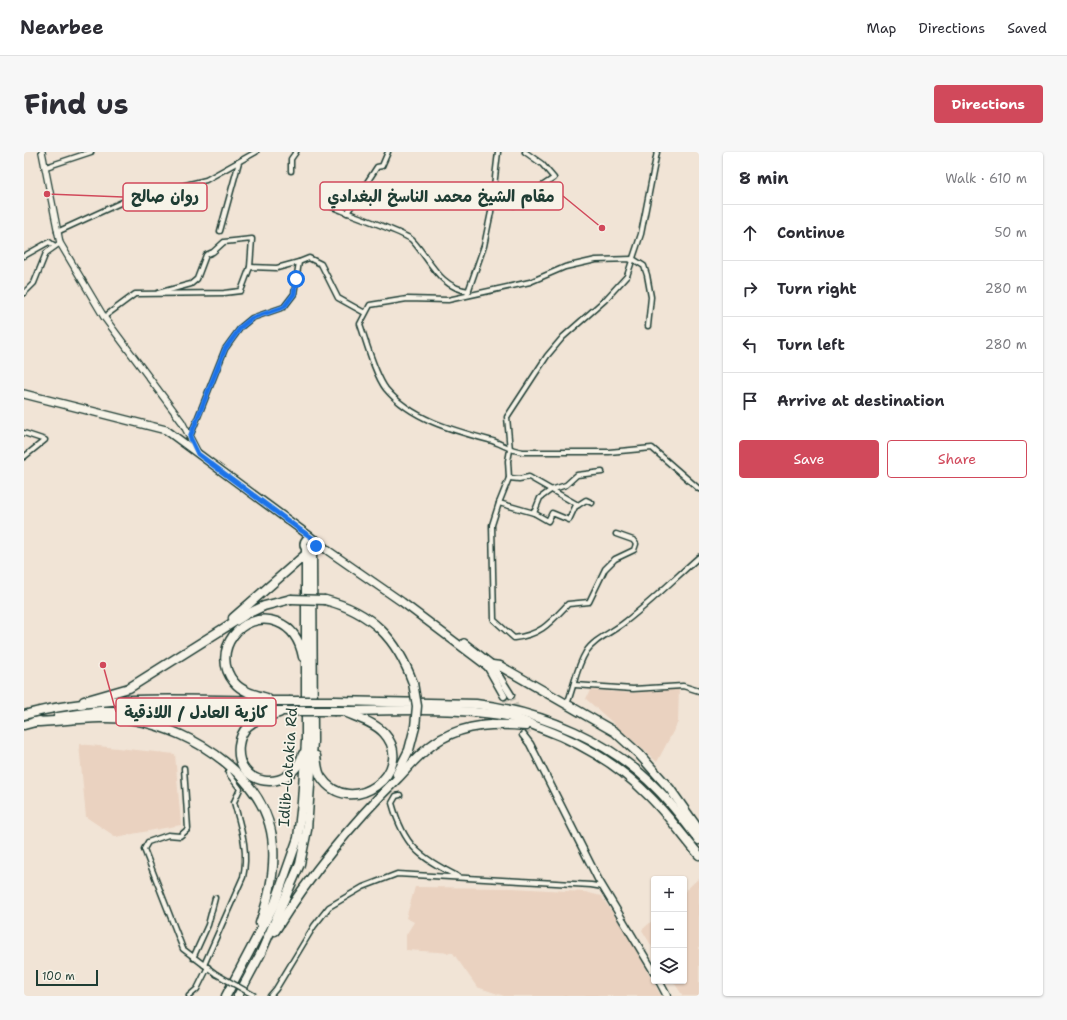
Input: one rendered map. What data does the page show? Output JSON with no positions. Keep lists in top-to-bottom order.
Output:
{
  "streets": {
    "highway": ["Idlib-Latakia Rd"]
  },
  "places": ["روان صالح", "مقام الشيخ محمد الناسخ البغدادي", "كازية العادل / اللاذقية"],
  "scale_bar": "100 m",
  "page": {
    "header": "Nearbee",
    "nav": ["Map", "Directions", "Saved"],
    "title": "Find us",
    "buttons": [
      "Directions",
      ["Save", "Share"]
    ],
    "heading": ["8 min", "Walk · 610 m"],
    "list": [
      ["Continue", "50 m"],
      ["Turn right", "280 m"],
      ["Turn left", "280 m"],
      "Arrive at destination"
    ],
    "map_buttons": ["+", "−"],
    "scale": "100 m"
  }
}
